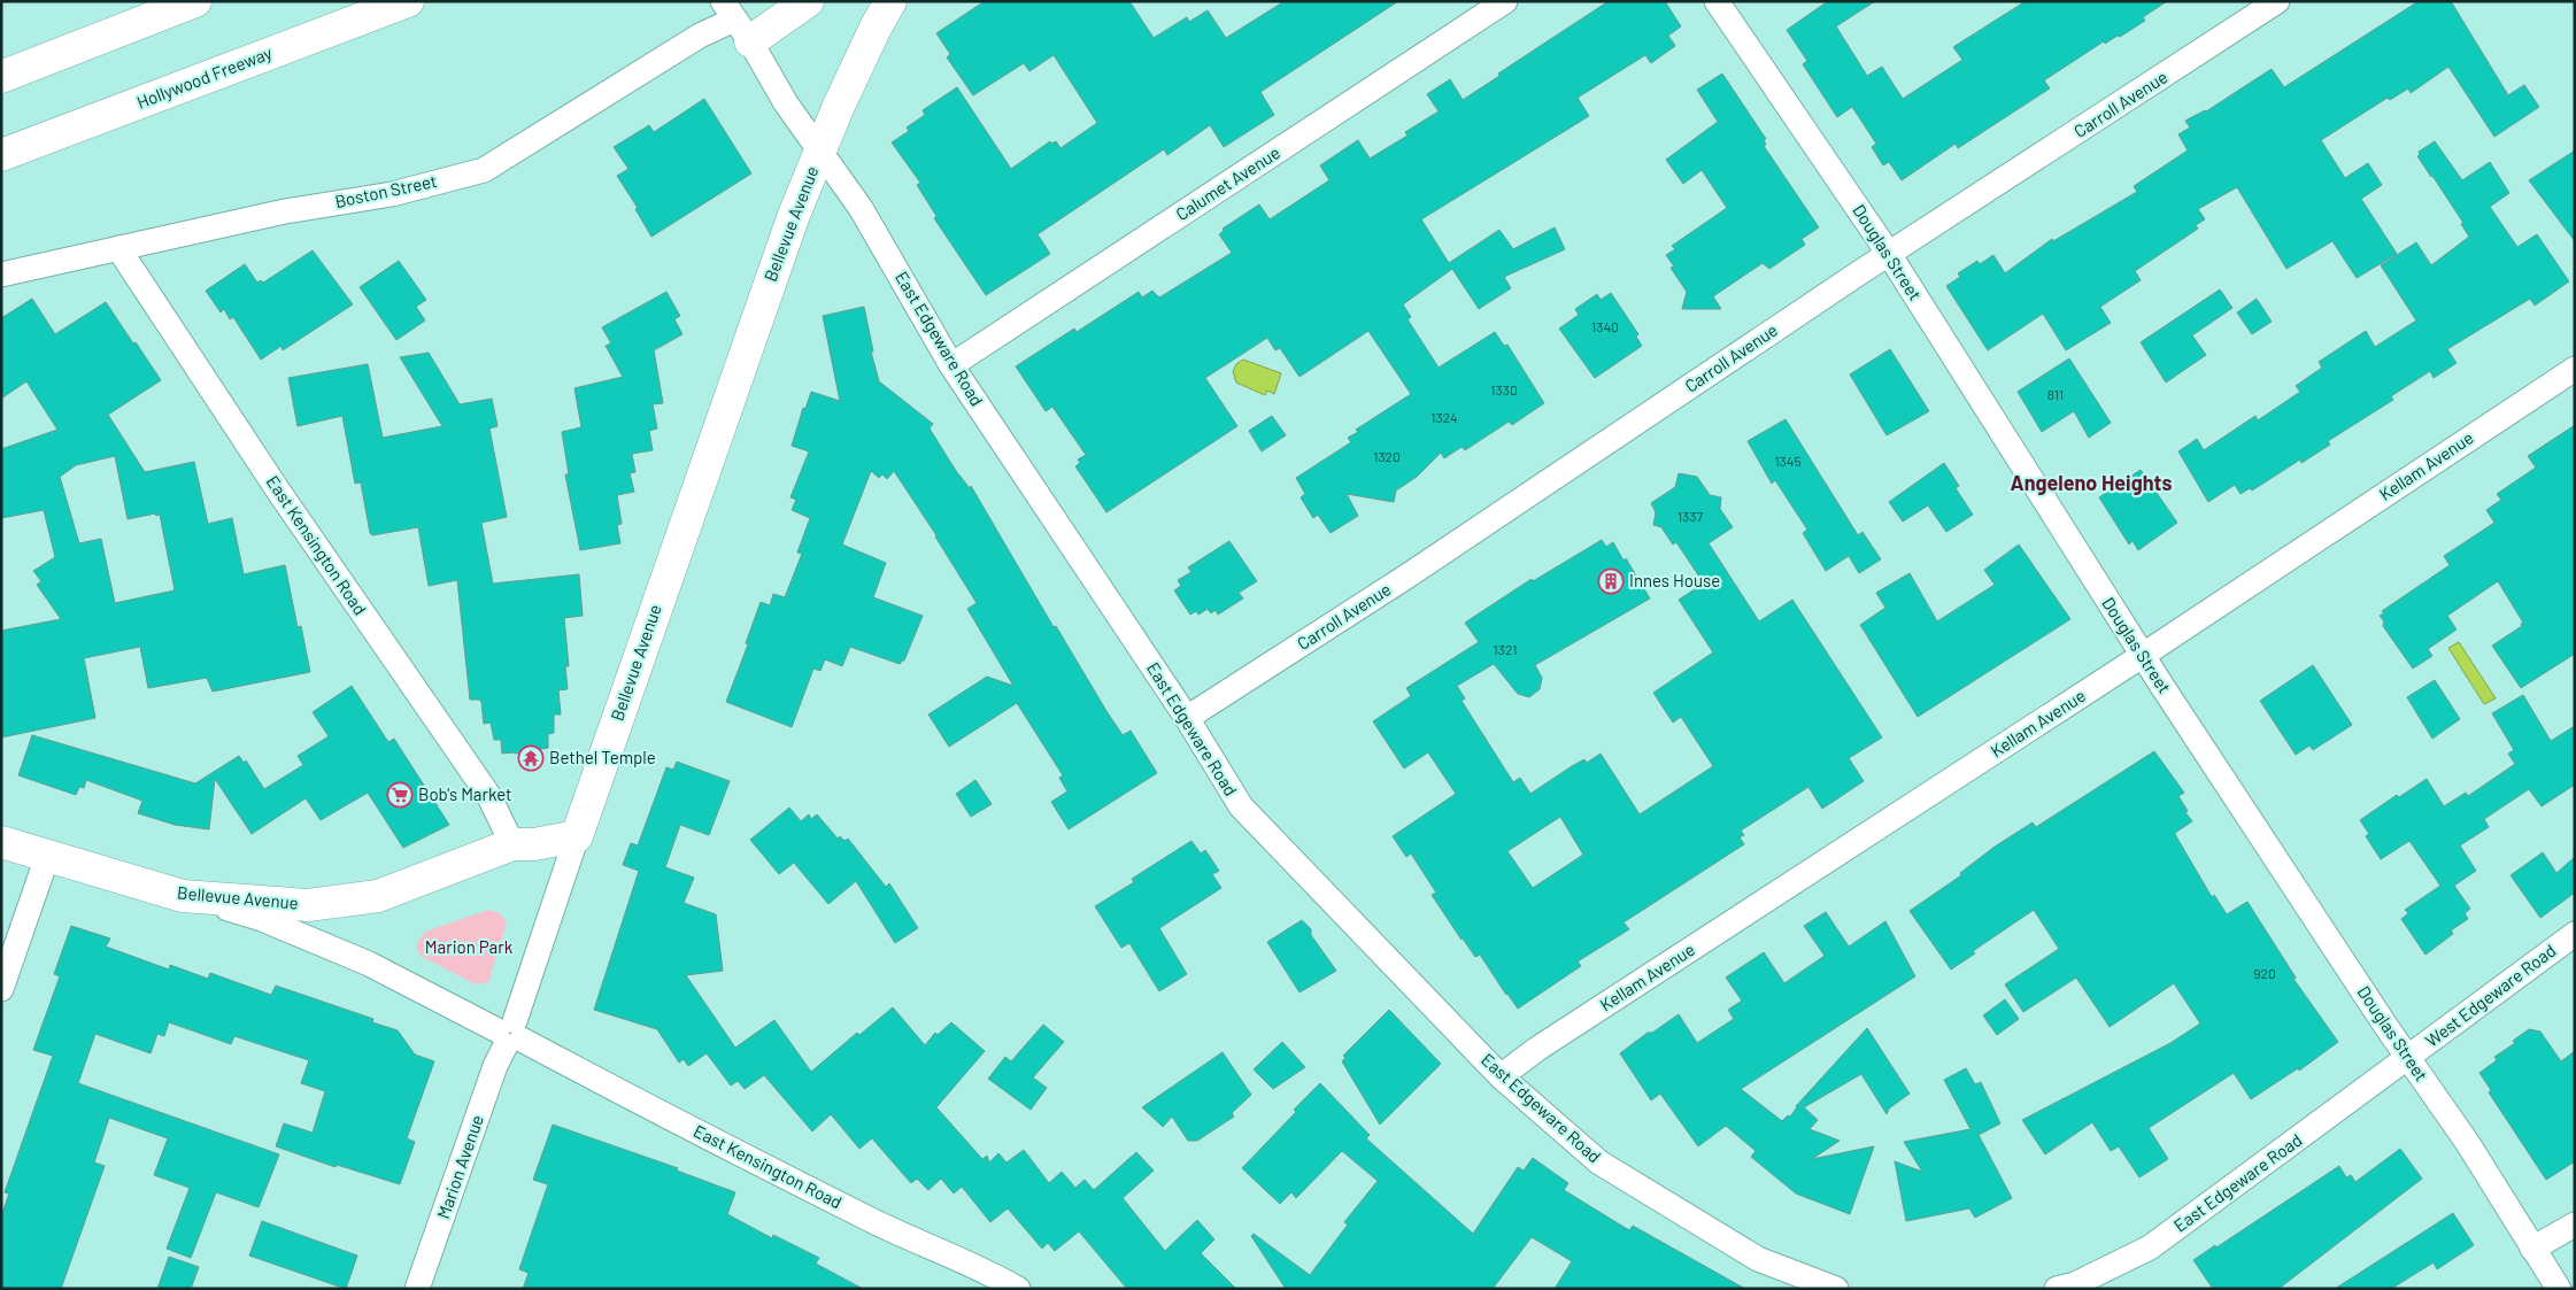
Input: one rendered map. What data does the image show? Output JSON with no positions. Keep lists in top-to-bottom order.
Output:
{
  "streets": {
    "main road": ["Hollywood Freeway", "Bellevue Avenue"],
    "street": [
      "Carroll Avenue",
      "Calumet Avenue",
      "Boston Street",
      "Douglas Street",
      "East Edgeware Road",
      "Kellam Avenue",
      "East Kensington Road",
      "West Edgeware Road",
      "Marion Avenue"
    ]
  },
  "crossings": [
    ["Carroll Avenue", "Douglas Street"],
    ["Carroll Avenue", "East Edgeware Road"],
    ["Calumet Avenue", "East Edgeware Road"],
    ["Boston Street", "East Edgeware Road"],
    ["Boston Street", "East Kensington Road"],
    ["Bellevue Avenue", "East Edgeware Road"],
    ["Bellevue Avenue", "East Kensington Road"],
    ["Bellevue Avenue", "Marion Avenue"],
    ["Douglas Street", "East Edgeware Road"],
    ["Douglas Street", "Kellam Avenue"],
    ["Douglas Street", "West Edgeware Road"],
    ["East Edgeware Road", "Kellam Avenue"],
    ["East Edgeware Road", "West Edgeware Road"],
    ["East Kensington Road", "Marion Avenue"]
  ],
  "districts": ["Angeleno Heights"],
  "parks": ["Marion Park"],
  "places": {
    "building": ["Innes House"],
    "temple": ["Bethel Temple"],
    "supermarket": ["Bob's Market"]
  },
  "house_numbers": [
    "1340",
    "1330",
    "811",
    "1324",
    "1320",
    "1345",
    "1337",
    "1321",
    "920"
  ]
}
